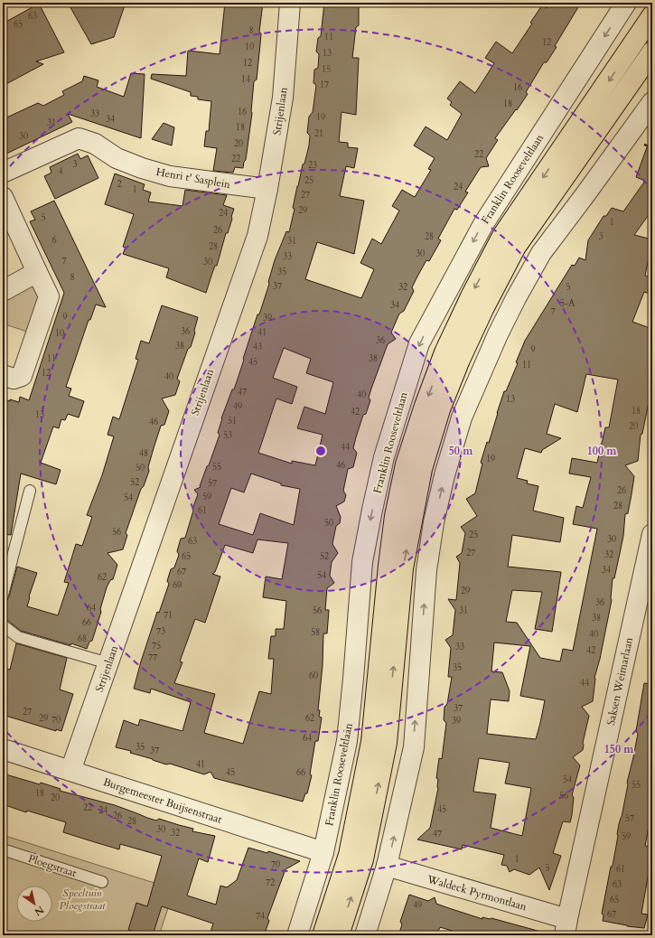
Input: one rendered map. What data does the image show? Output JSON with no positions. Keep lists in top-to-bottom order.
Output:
{
  "streets": {
    "main road": ["Franklin Rooseveltlaan"],
    "street": [
      "Strijenlaan",
      "Henri t' Sasplein",
      "Saksen Weimarlaan",
      "Burgemeester Buijsenstraat",
      "Waldeck Pyrmontlaan"
    ],
    "lane": ["Ploegstraat"]
  },
  "crossings": [
    ["Strijenlaan", "Henri t' Sasplein"],
    ["Strijenlaan", "Burgemeester Buijsenstraat"],
    ["Franklin Rooseveltlaan", "Burgemeester Buijsenstraat"],
    ["Saksen Weimarlaan", "Waldeck Pyrmontlaan"]
  ],
  "parks": ["Speeltuin Ploegstraat"],
  "house_numbers": [
    "63",
    "65",
    "8",
    "11",
    "12",
    "10",
    "13",
    "12",
    "15",
    "14",
    "17",
    "16",
    "18",
    "16",
    "33",
    "19",
    "34",
    "31",
    "18",
    "21",
    "30",
    "20",
    "22",
    "22",
    "3",
    "23",
    "4",
    "25",
    "2",
    "24",
    "1",
    "27",
    "29",
    "24",
    "5",
    "1",
    "26",
    "28",
    "3",
    "6",
    "31",
    "28",
    "30",
    "33",
    "7",
    "30",
    "35",
    "8",
    "37",
    "32",
    "5",
    "5-A",
    "34",
    "7",
    "9",
    "39",
    "36",
    "41",
    "10",
    "36",
    "38",
    "43",
    "9",
    "11",
    "38",
    "45",
    "11",
    "12",
    "40",
    "47",
    "40",
    "13",
    "49",
    "18",
    "42",
    "13",
    "51",
    "46",
    "20",
    "53",
    "44",
    "48",
    "19",
    "46",
    "55",
    "50",
    "52",
    "57",
    "26",
    "59",
    "54",
    "28",
    "61",
    "50",
    "56",
    "25",
    "30",
    "63",
    "27",
    "32",
    "65",
    "52",
    "34",
    "67",
    "54",
    "62",
    "69",
    "29",
    "36",
    "64",
    "56",
    "31",
    "71",
    "38",
    "66",
    "73",
    "58",
    "40",
    "68",
    "75",
    "33",
    "42",
    "77",
    "35",
    "60",
    "44",
    "37",
    "27",
    "29",
    "62",
    "70",
    "39",
    "64",
    "35",
    "37",
    "41",
    "45",
    "66",
    "54",
    "55",
    "18",
    "56",
    "20",
    "22",
    "45",
    "24",
    "26",
    "57",
    "28",
    "30",
    "32",
    "47",
    "59",
    "1",
    "70",
    "5",
    "61",
    "72",
    "63",
    "65",
    "49",
    "67",
    "74"
  ],
  "north": "bottom right",
  "rings": ["50 m", "100 m", "150 m"]
}
